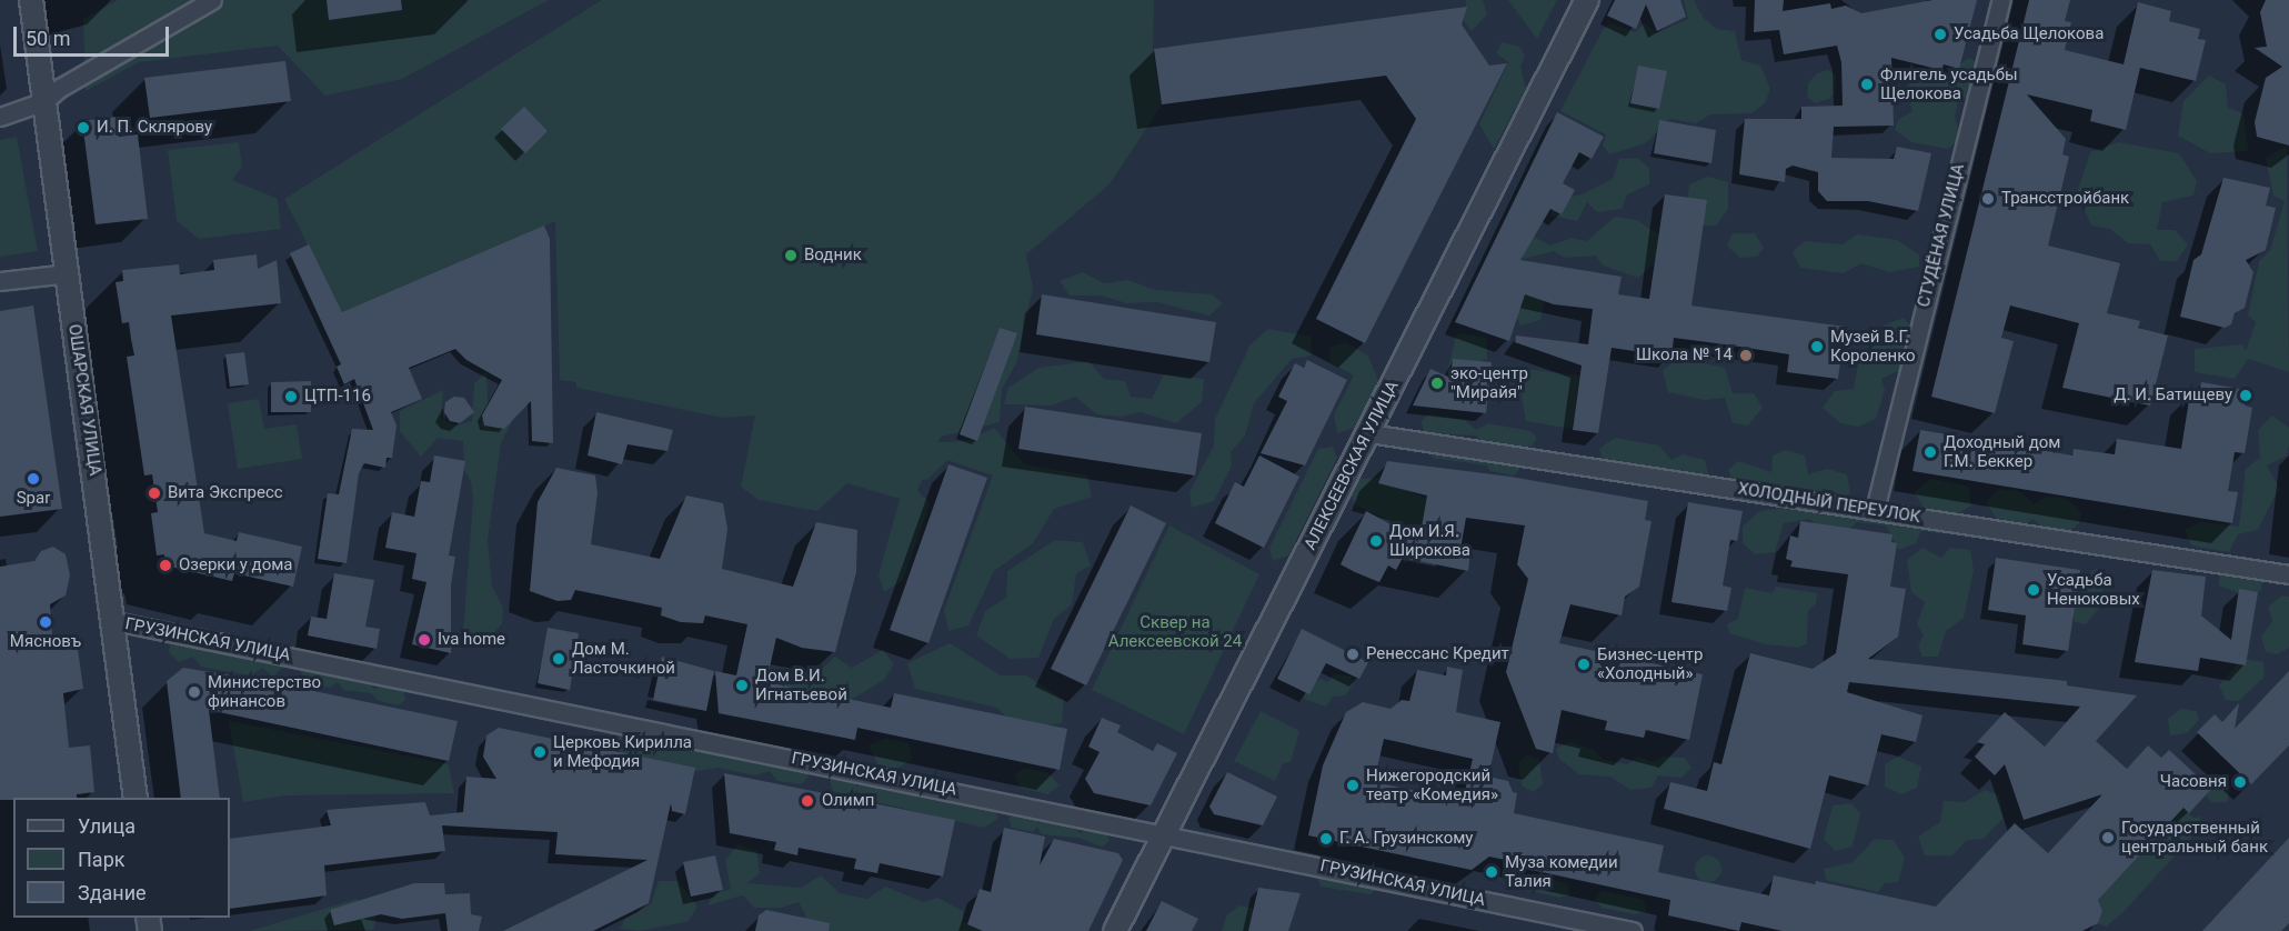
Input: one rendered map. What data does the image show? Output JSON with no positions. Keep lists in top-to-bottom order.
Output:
{
  "streets": {
    "street": [
      "СТУДЁНАЯ УЛИЦА",
      "ОШАРСКАЯ УЛИЦА",
      "АЛЕКСЕЕВСКАЯ УЛИЦА",
      "ХОЛОДНЫЙ ПЕРЕУЛОК",
      "ГРУЗИНСКАЯ УЛИЦА"
    ]
  },
  "crossings": [
    ["СТУДЁНАЯ УЛИЦА", "ХОЛОДНЫЙ ПЕРЕУЛОК"],
    ["ОШАРСКАЯ УЛИЦА", "ГРУЗИНСКАЯ УЛИЦА"],
    ["АЛЕКСЕЕВСКАЯ УЛИЦА", "ХОЛОДНЫЙ ПЕРЕУЛОК"],
    ["АЛЕКСЕЕВСКАЯ УЛИЦА", "ГРУЗИНСКАЯ УЛИЦА"]
  ],
  "parks": ["Сквер на Алексеевской 24"],
  "places": [
    "Усадьба Щелокова",
    "Флигель усадьбы Щелокова",
    "И. П. Склярову",
    "Трансстройбанк",
    "Водник",
    "Музей В.Г. Короленко",
    "Школа № 14",
    "эко-центр \"Мирайя\"",
    "Д. И. Батищеву",
    "ЦТП-116",
    "Доходный дом Г.М. Беккер",
    "Spar",
    "Вита Экспресс",
    "Дом И.Я. Широкова",
    "Озерки у дома",
    "Усадьба Ненюковых",
    "Мясновъ",
    "Iva home",
    "Ренессанс Кредит",
    "Дом М. Ласточкиной",
    "Бизнес-центр «Холодный»",
    "Дом В.И. Игнатьевой",
    "Министерство финансов",
    "Церковь Кирилла и Мефодия",
    "Часовня",
    "Нижегородский театр «Комедия»",
    "Олимп",
    "Государственный центральный банк",
    "Г. А. Грузинскому",
    "Муза комедии Талия"
  ],
  "legend": ["Улица", "Парк", "Здание"],
  "scale_bar": "50 m"
}
